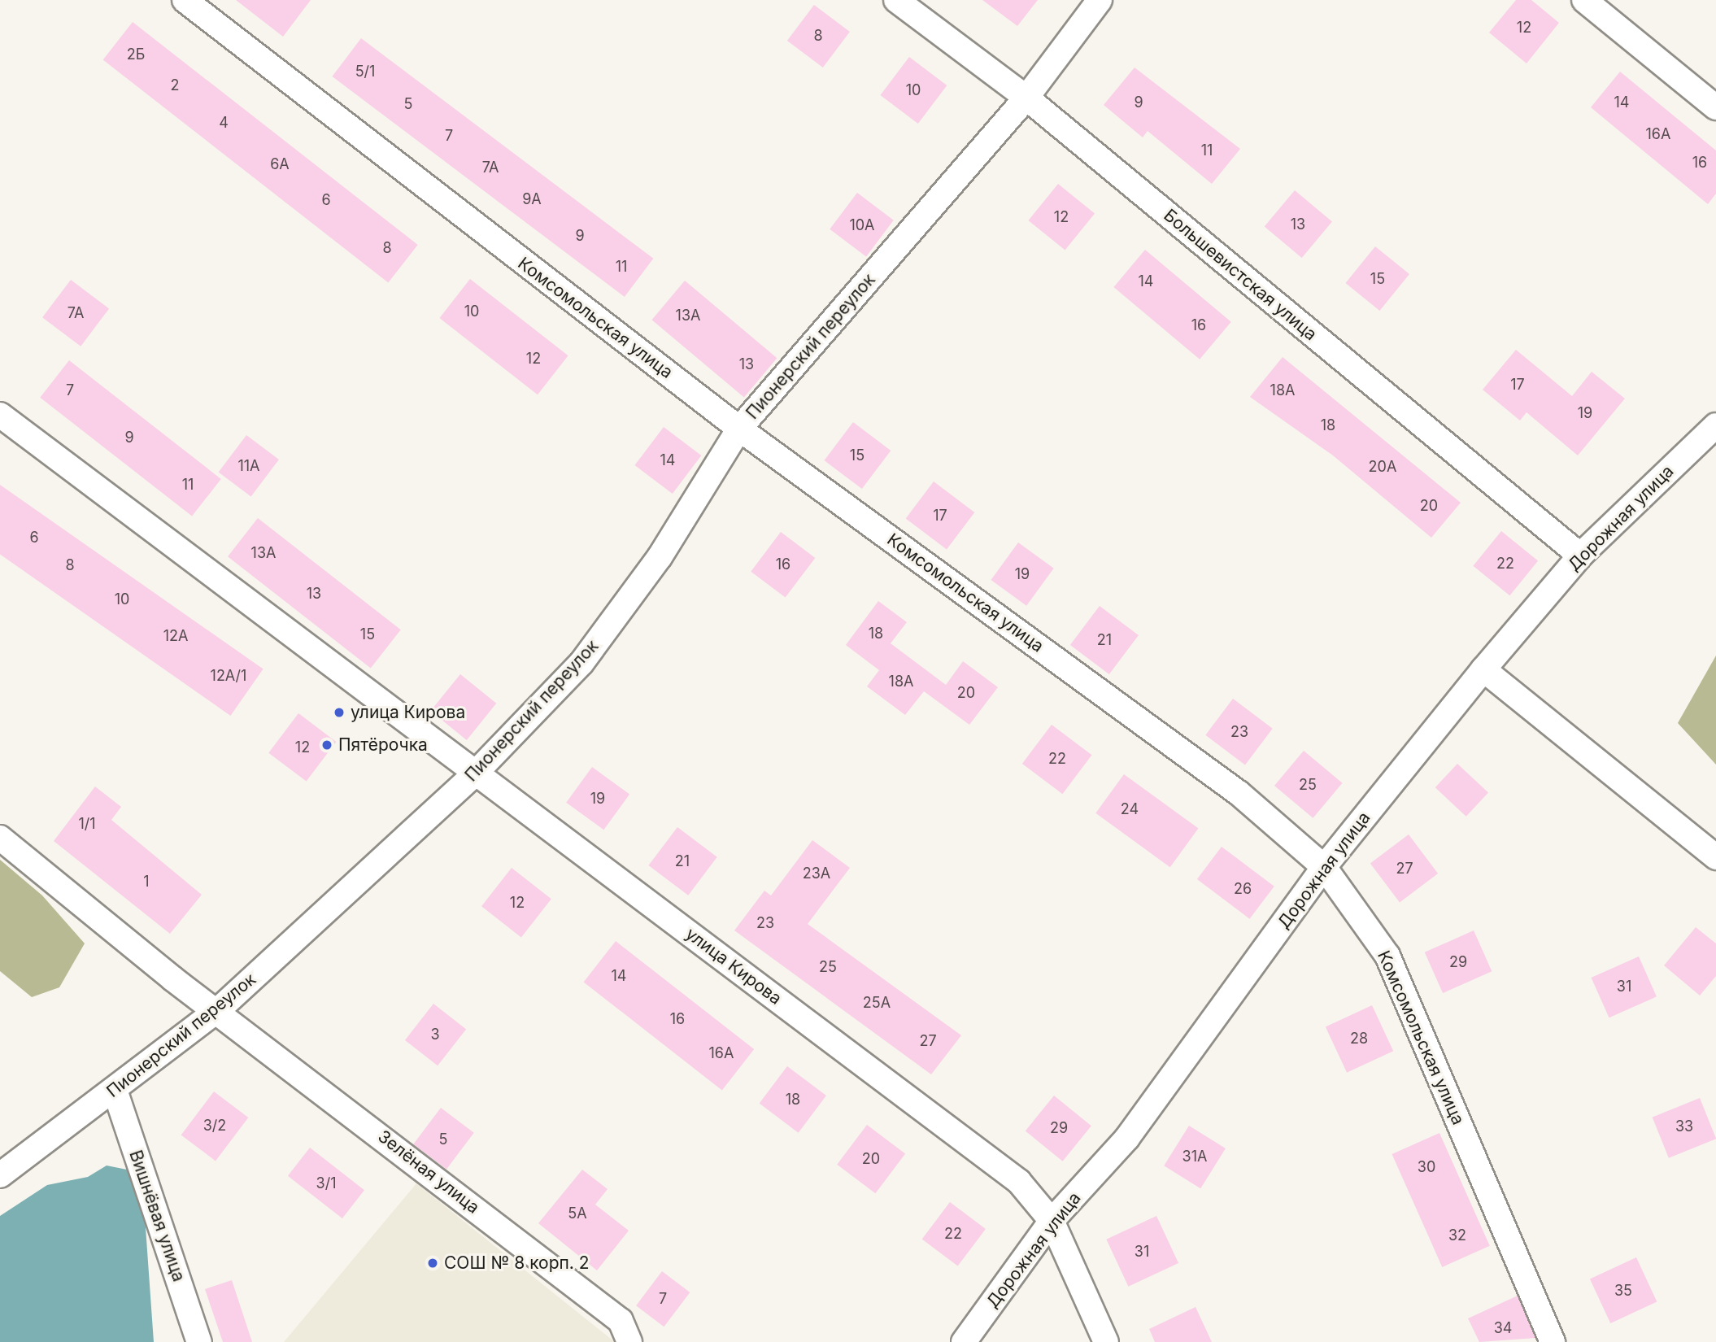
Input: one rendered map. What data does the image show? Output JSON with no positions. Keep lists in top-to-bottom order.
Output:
{
  "streets": {
    "street": [
      "Большевистская улица",
      "Комсомольская улица",
      "Пионерский переулок",
      "Дорожная улица",
      "улица Кирова",
      "Зелёная улица",
      "Вишнёвая улица"
    ]
  },
  "crossings": [
    ["Большевистская улица", "Пионерский переулок"],
    ["Большевистская улица", "Дорожная улица"],
    ["Комсомольская улица", "Пионерский переулок"],
    ["Комсомольская улица", "Дорожная улица"],
    ["Пионерский переулок", "улица Кирова"],
    ["Пионерский переулок", "Зелёная улица"],
    ["Пионерский переулок", "Вишнёвая улица"],
    ["Дорожная улица", "улица Кирова"]
  ],
  "places": ["улица Кирова", "Пятёрочка", "СОШ № 8 корп. 2"],
  "house_numbers": [
    "12",
    "8",
    "2Б",
    "5/1",
    "2",
    "10",
    "9",
    "14",
    "5",
    "4",
    "16А",
    "7",
    "11",
    "16",
    "6А",
    "7А",
    "9А",
    "6",
    "12",
    "13",
    "10А",
    "9",
    "8",
    "11",
    "15",
    "14",
    "10",
    "7А",
    "13А",
    "16",
    "12",
    "13",
    "17",
    "7",
    "18А",
    "19",
    "18",
    "9",
    "15",
    "14",
    "11А",
    "20А",
    "11",
    "20",
    "17",
    "6",
    "13А",
    "22",
    "16",
    "8",
    "19",
    "13",
    "10",
    "18",
    "15",
    "12А",
    "21",
    "12А/1",
    "18А",
    "20",
    "23",
    "12",
    "22",
    "25",
    "19",
    "24",
    "1/1",
    "21",
    "27",
    "23А",
    "1",
    "26",
    "12",
    "23",
    "29",
    "25",
    "14",
    "31",
    "25А",
    "16",
    "3",
    "28",
    "27",
    "16А",
    "18",
    "3/2",
    "33",
    "29",
    "5",
    "31А",
    "20",
    "30",
    "3/1",
    "5А",
    "22",
    "32",
    "31",
    "35",
    "7",
    "34"
  ]
}
